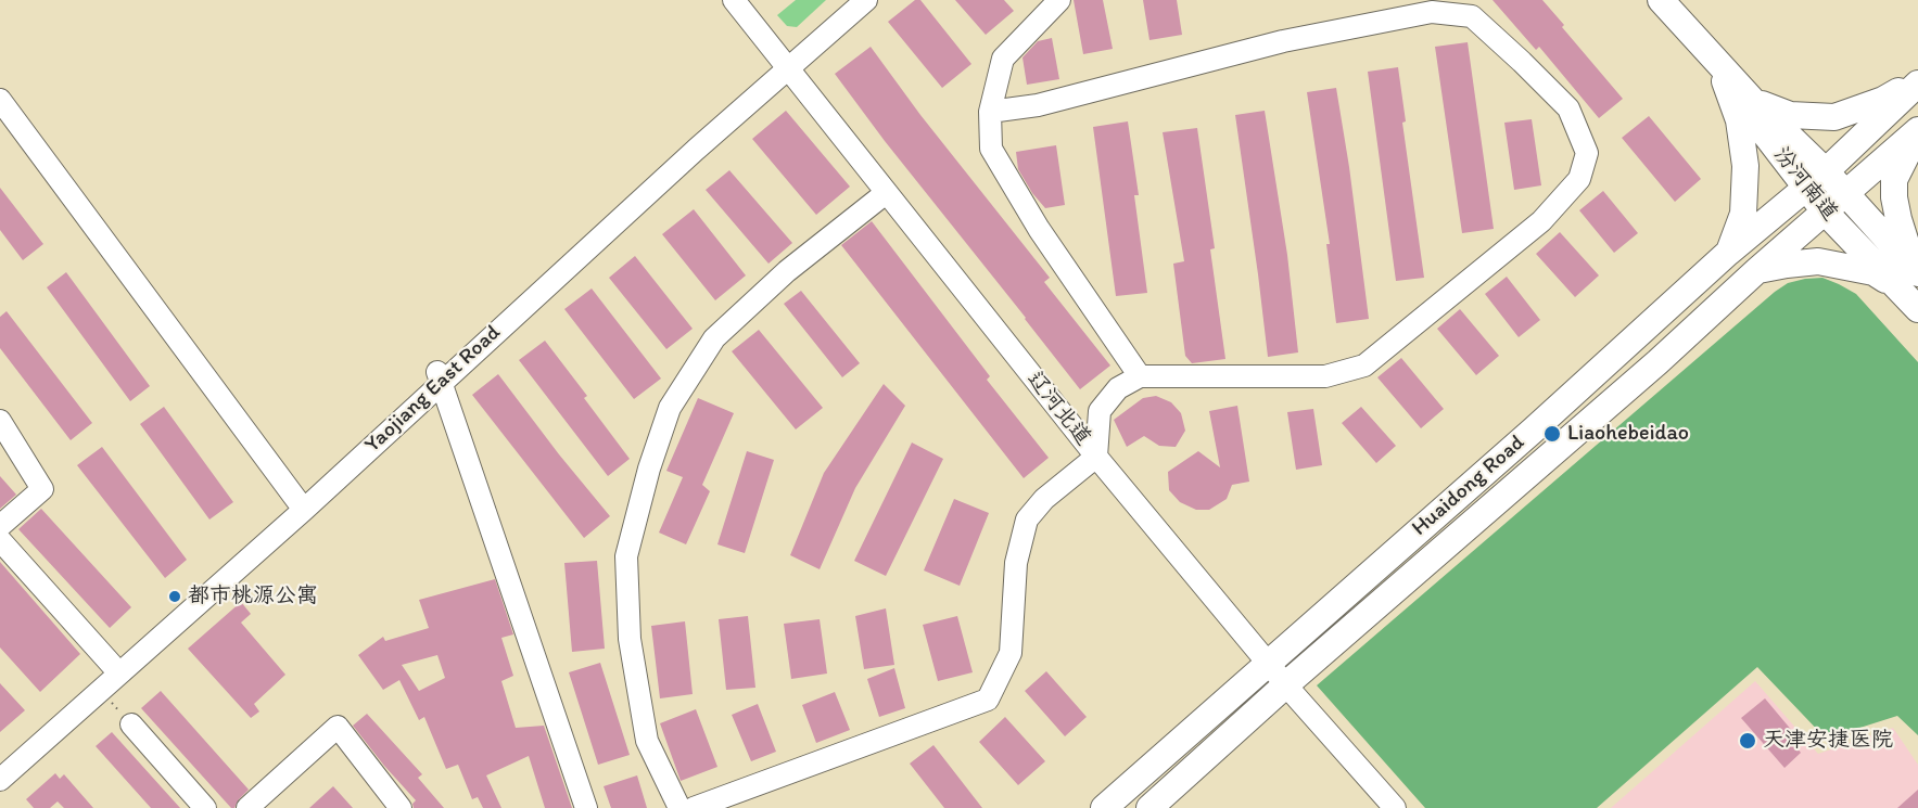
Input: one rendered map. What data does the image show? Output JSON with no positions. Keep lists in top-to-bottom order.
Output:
{
  "streets": {
    "main road": ["汾河南道", "Huaidong Road"],
    "street": ["Yaojiang East Road", "辽河北道"]
  },
  "crossings": [
    ["汾河南道", "Huaidong Road"],
    ["Yaojiang East Road", "辽河北道"],
    ["辽河北道", "Huaidong Road"]
  ],
  "places": ["Liaohebeidao", "都市桃源公寓", "天津安捷医院"]
}
